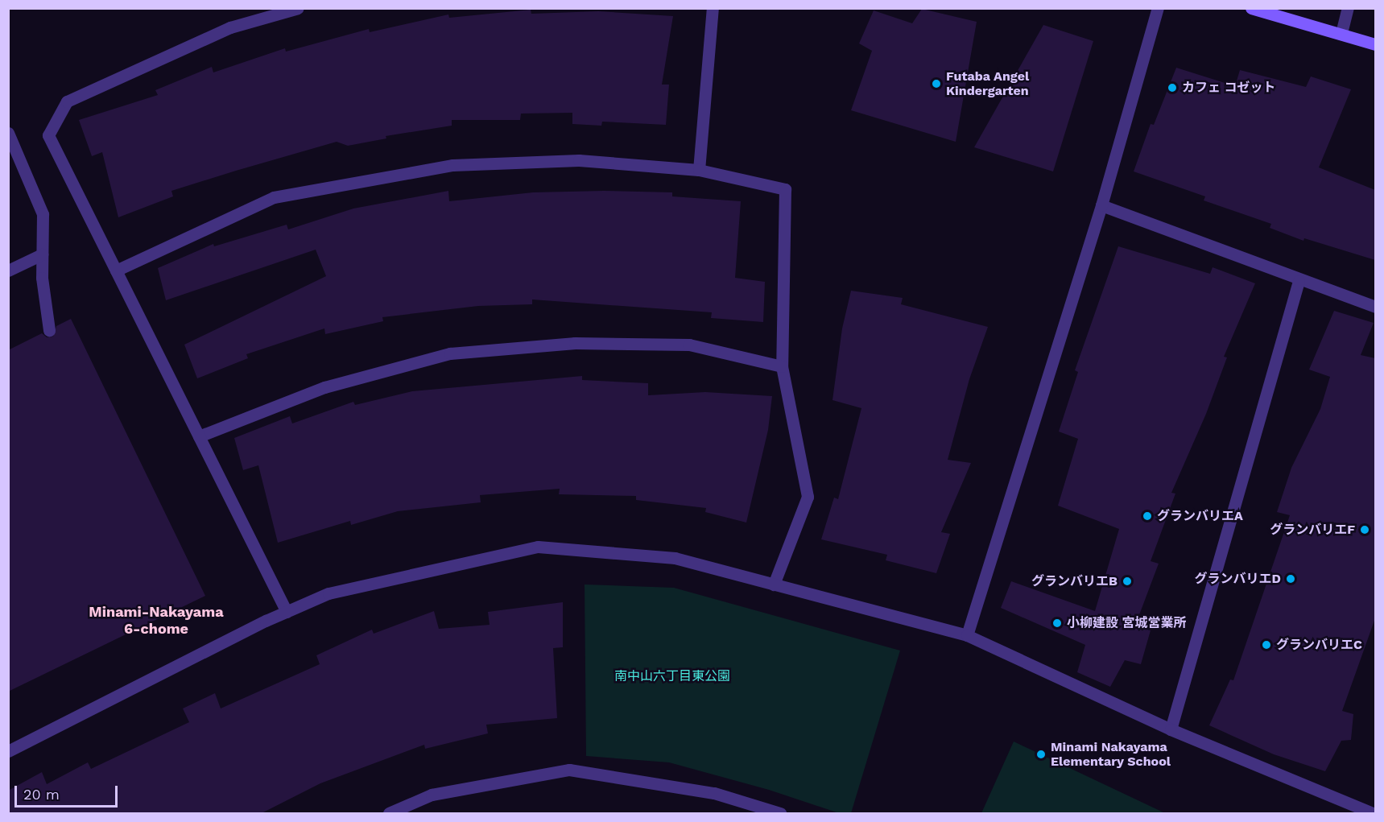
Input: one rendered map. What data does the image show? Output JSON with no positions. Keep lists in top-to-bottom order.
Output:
{
  "districts": ["Minami-Nakayama 6-chome"],
  "parks": ["南中山六丁目東公園"],
  "places": [
    "Futaba Angel Kindergarten",
    "カフェ コゼット",
    "グランバリエA",
    "グランバリエF",
    "グランバリエD",
    "グランバリエB",
    "小柳建設 宮城営業所",
    "グランバリエC",
    "Minami Nakayama Elementary School"
  ],
  "scale_bar": "20 m"
}
